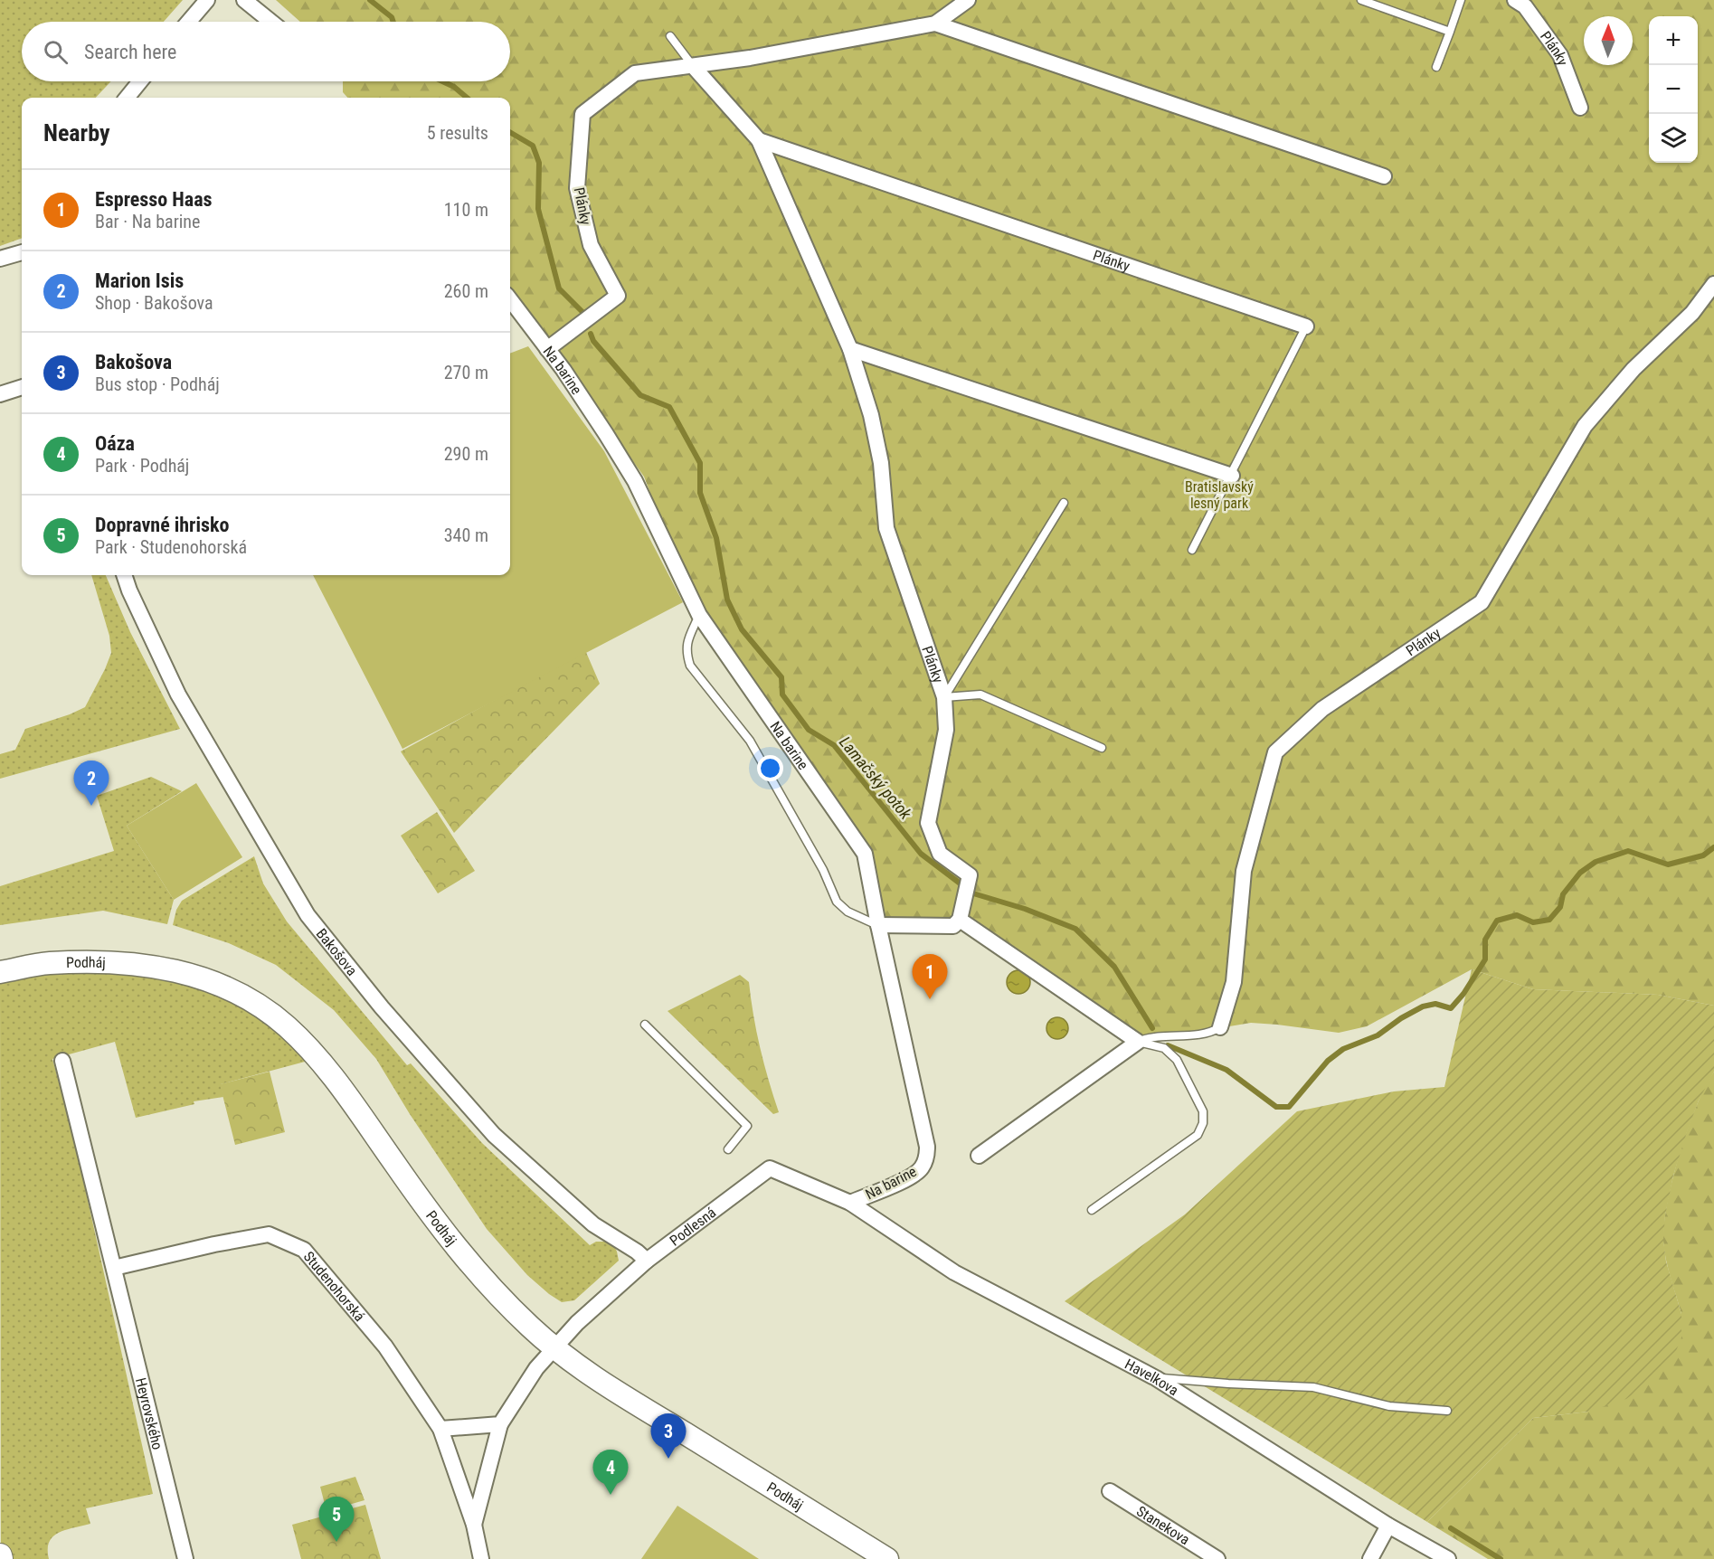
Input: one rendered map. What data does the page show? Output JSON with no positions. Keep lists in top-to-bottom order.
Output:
{
  "streets": {
    "street": [
      "Plánky",
      "Na barine",
      "Bakošova",
      "Podháj",
      "Podlesná",
      "Studenohorská",
      "Havelkova",
      "Heyrovského",
      "Stanekova"
    ]
  },
  "crossings": [
    ["Plánky", "Na barine"],
    ["Na barine", "Podlesná"],
    ["Na barine", "Havelkova"],
    ["Bakošova", "Podlesná"],
    ["Podháj", "Podlesná"],
    ["Podháj", "Studenohorská"],
    ["Podlesná", "Studenohorská"],
    ["Podlesná", "Havelkova"],
    ["Studenohorská", "Heyrovského"]
  ],
  "water": ["Lamačský potok"],
  "parks": ["Bratislavský lesný park"],
  "north": "top",
  "page": {
    "map_buttons": ["+", "−"],
    "search": "Search here",
    "heading": ["Nearby", "5 results"],
    "list": [
      {
        "mark": "1",
        "name": "Espresso Haas",
        "note": "Bar · Na barine",
        "value": "110 m"
      },
      {
        "mark": "2",
        "name": "Marion Isis",
        "note": "Shop · Bakošova",
        "value": "260 m"
      },
      {
        "mark": "3",
        "name": "Bakošova",
        "note": "Bus stop · Podháj",
        "value": "270 m"
      },
      {
        "mark": "4",
        "name": "Oáza",
        "note": "Park · Podháj",
        "value": "290 m"
      },
      {
        "mark": "5",
        "name": "Dopravné ihrisko",
        "note": "Park · Studenohorská",
        "value": "340 m"
      }
    ],
    "pins": [
      "2",
      "1",
      "3",
      "4",
      "5"
    ]
  }
}
